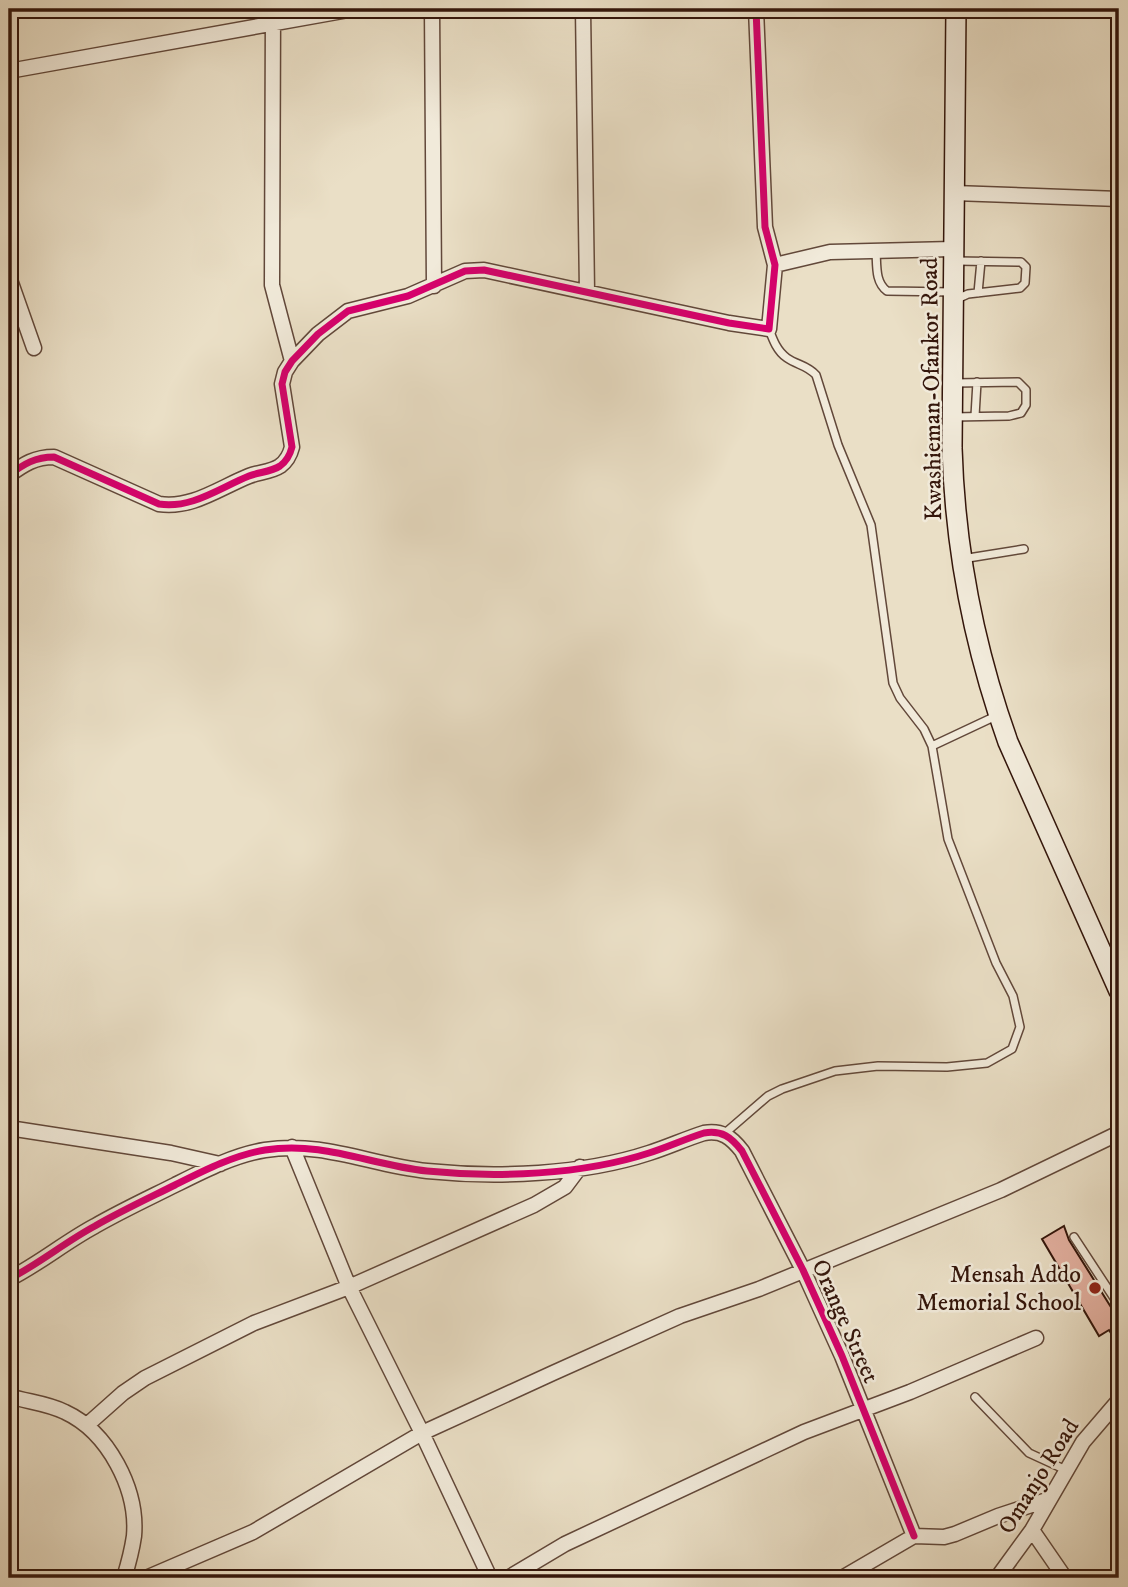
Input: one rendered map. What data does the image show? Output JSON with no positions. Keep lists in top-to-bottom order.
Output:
{
  "streets": {
    "main road": ["Kwashieman-Ofankor Road"],
    "street": ["Orange Street", "Omanjo Road"]
  },
  "places": ["Mensah Addo Memorial School"]
}
